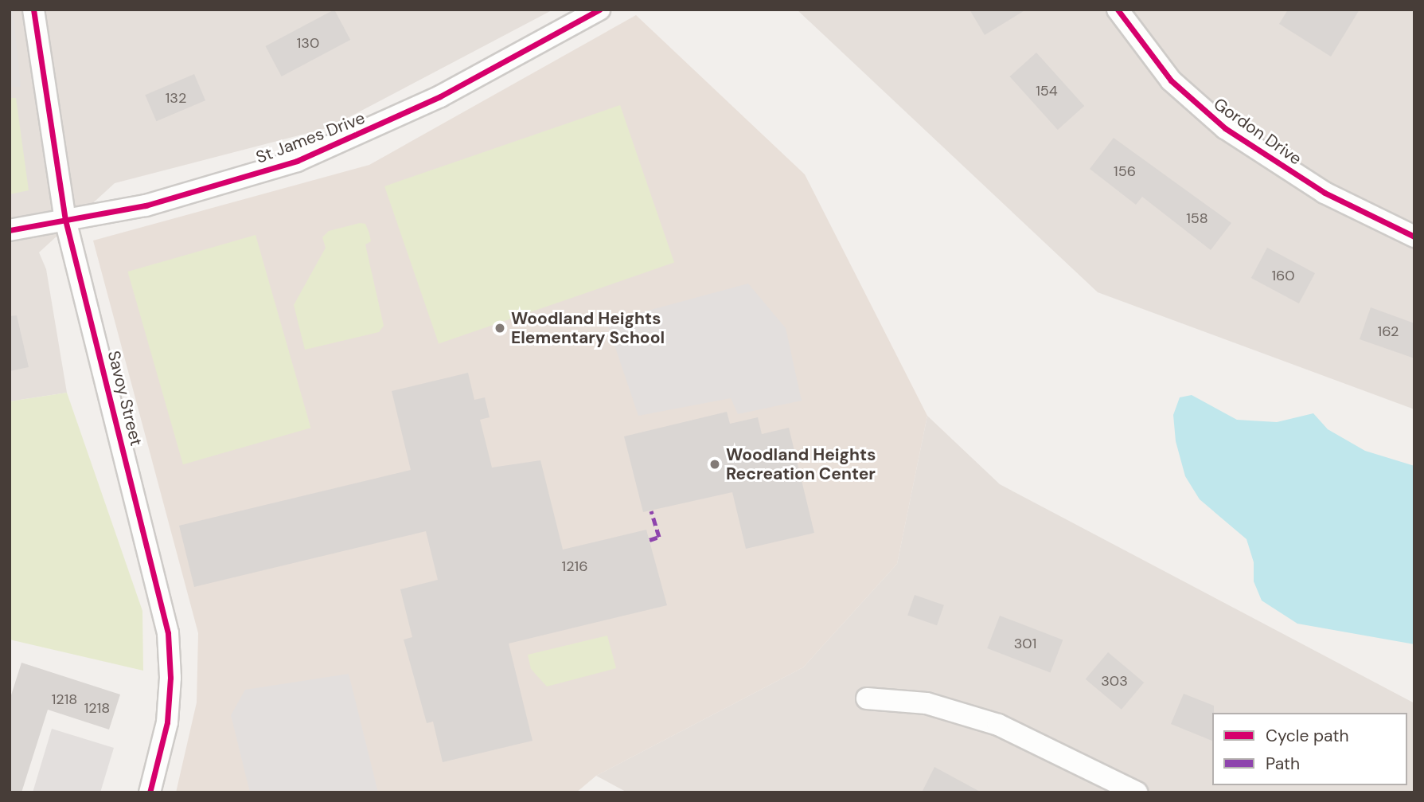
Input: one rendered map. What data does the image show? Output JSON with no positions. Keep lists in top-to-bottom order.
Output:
{
  "streets": {
    "street": ["Gordon Drive", "St James Drive", "Savoy Street"]
  },
  "crossings": [
    ["St James Drive", "Savoy Street"]
  ],
  "places": ["Woodland Heights Elementary School", "Woodland Heights Recreation Center"],
  "house_numbers": [
    "130",
    "154",
    "132",
    "156",
    "158",
    "160",
    "162",
    "1216",
    "301",
    "303",
    "1218",
    "1218"
  ],
  "legend": ["Cycle path", "Path"]
}
